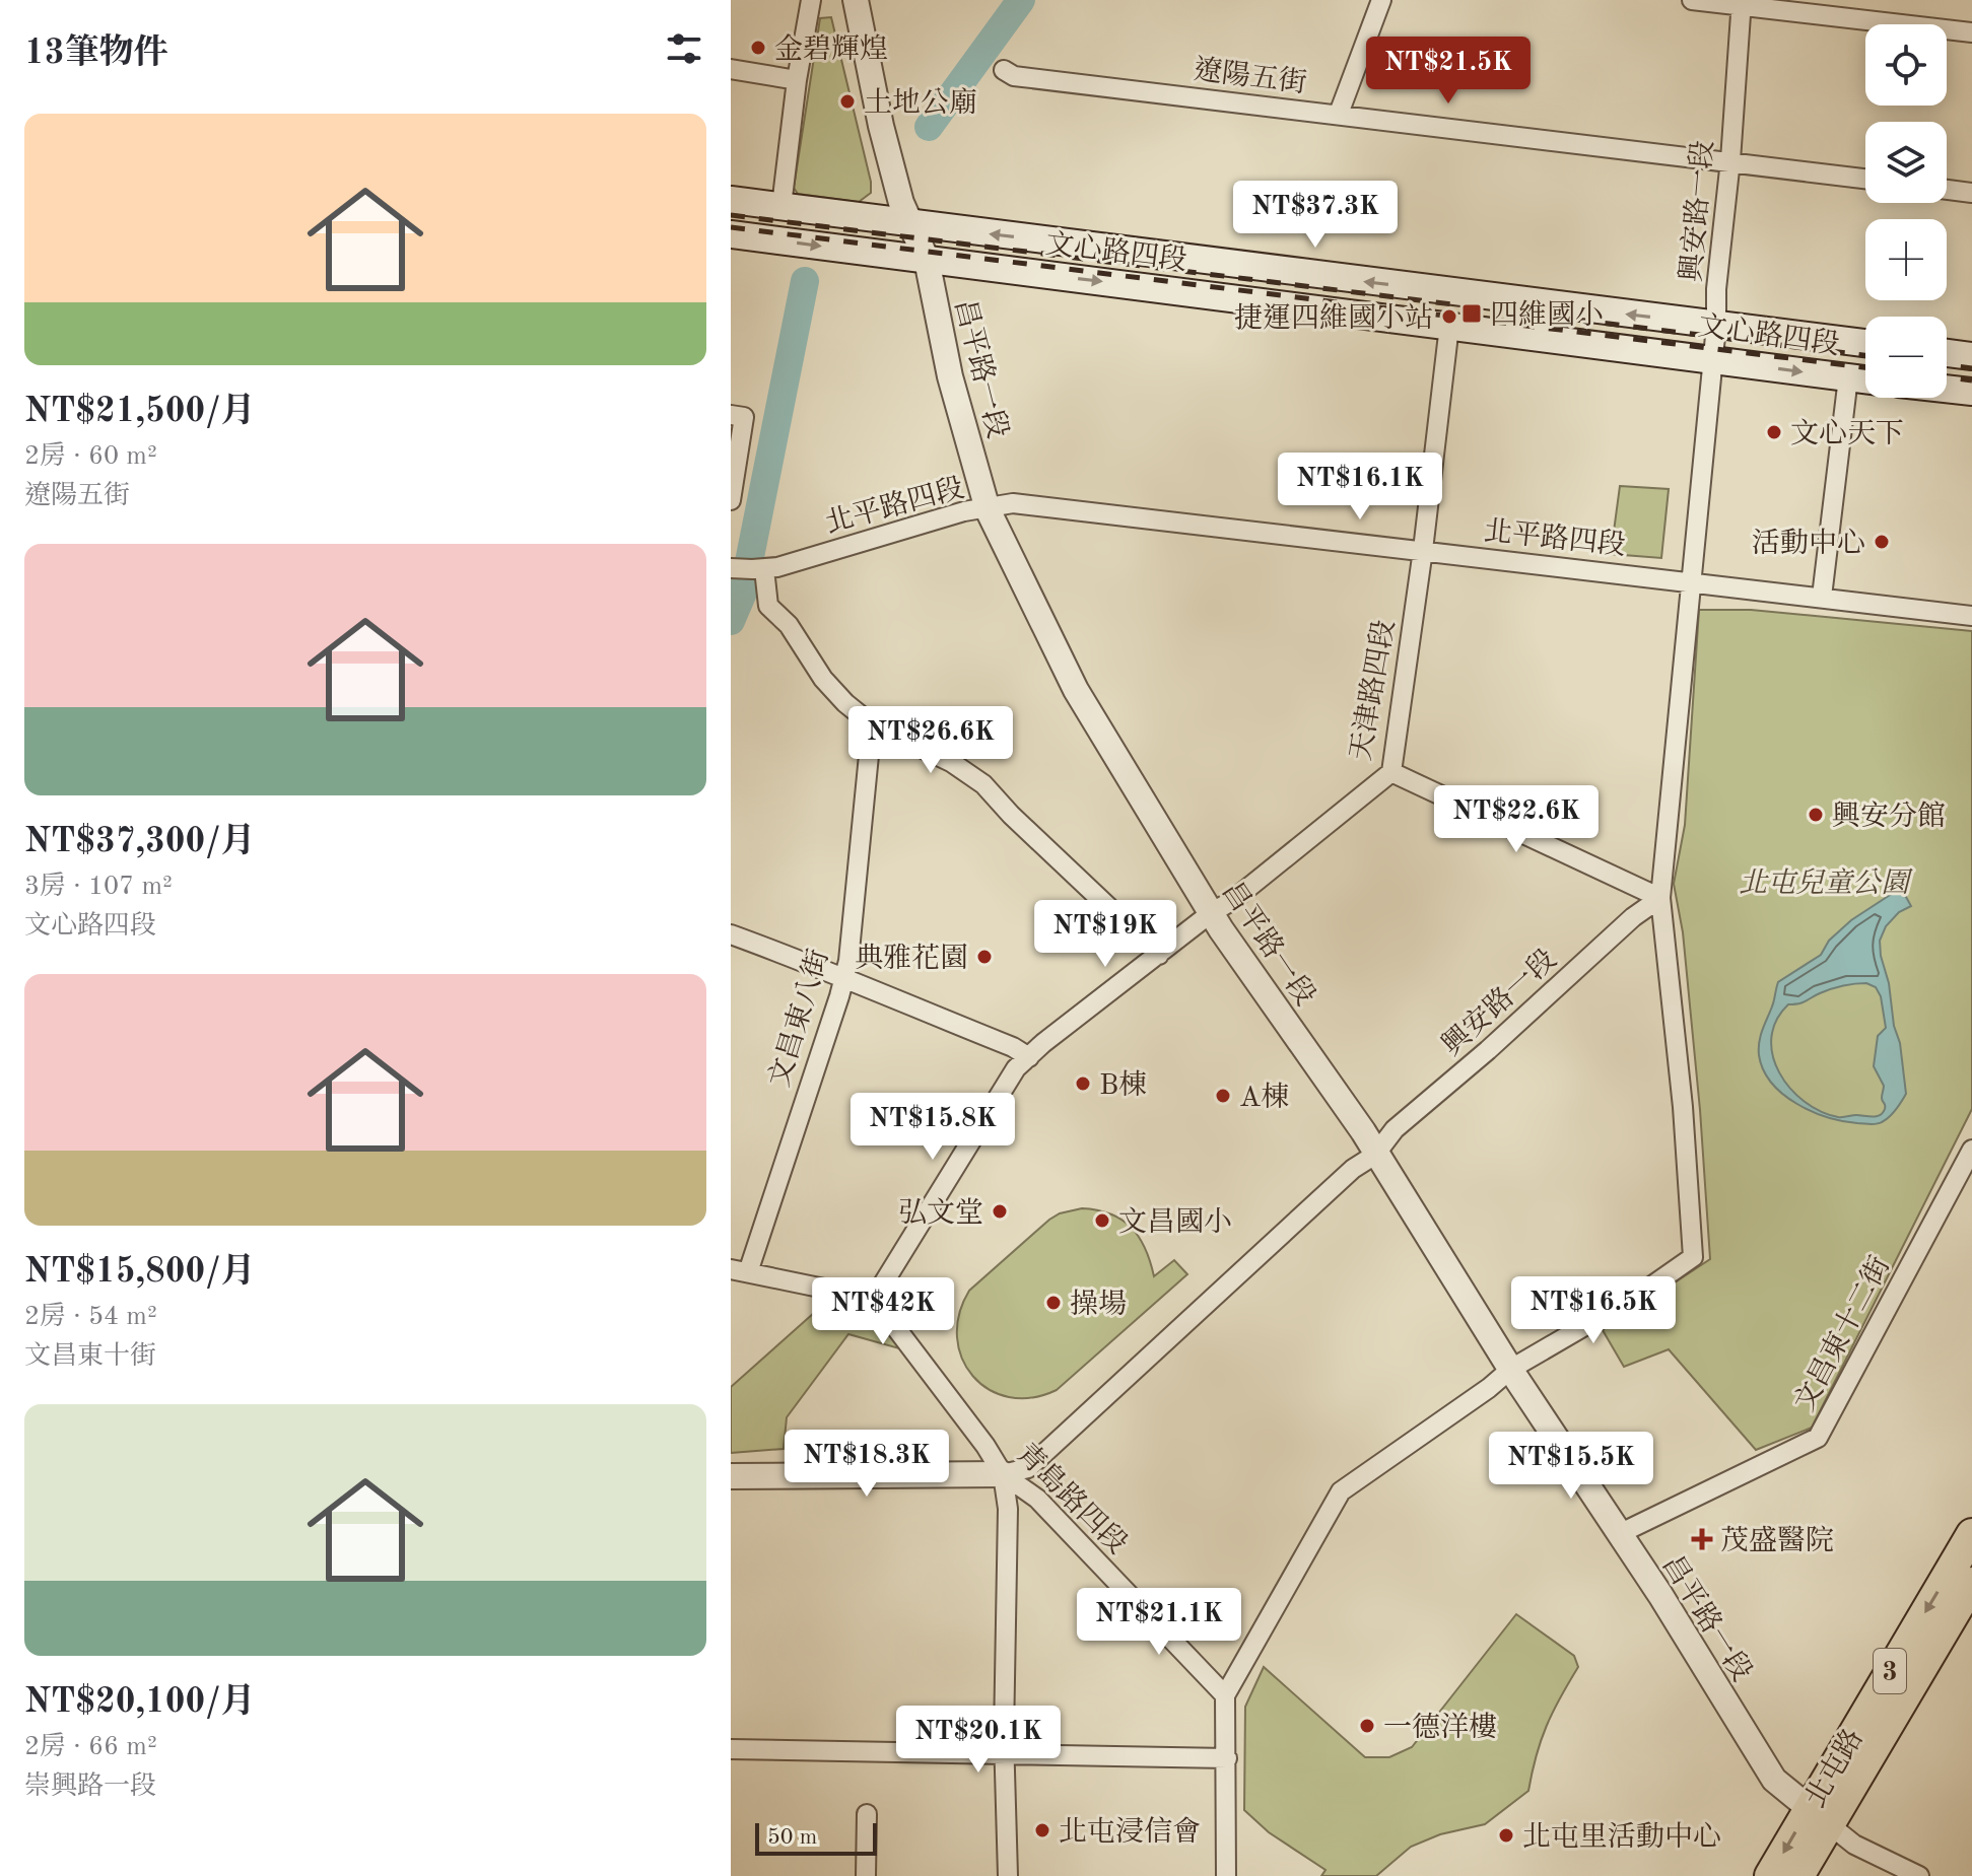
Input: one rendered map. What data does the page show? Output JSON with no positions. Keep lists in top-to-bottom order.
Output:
{
  "streets": {
    "main road": ["文心路四段", "3", "北屯路"],
    "street": [
      "遼陽五街",
      "興安路一段",
      "昌平路一段",
      "北平路四段",
      "天津路四段",
      "文昌東八街",
      "文昌東十二街",
      "青島路四段"
    ]
  },
  "crossings": [
    ["遼陽五街", "興安路一段"],
    ["興安路一段", "文心路四段"],
    ["興安路一段", "昌平路一段"],
    ["興安路一段", "北平路四段"],
    ["興安路一段", "青島路四段"],
    ["文心路四段", "昌平路一段"],
    ["文心路四段", "天津路四段"],
    ["昌平路一段", "北平路四段"],
    ["昌平路一段", "天津路四段"],
    ["昌平路一段", "文昌東十二街"],
    ["昌平路一段", "北屯路"],
    ["北平路四段", "天津路四段"],
    ["天津路四段", "青島路四段"]
  ],
  "parks": ["北屯兒童公園"],
  "places": {
    "other": [
      "金碧輝煌",
      "土地公廟",
      "捷運四維國小站",
      "文心天下",
      "活動中心",
      "興安分館",
      "典雅花園",
      "B棟",
      "A棟",
      "弘文堂",
      "文昌國小",
      "操場",
      "一德洋樓",
      "北屯浸信會",
      "北屯里活動中心"
    ],
    "transit": ["四維國小"],
    "health": ["茂盛醫院"]
  },
  "scale_bar": "50 m",
  "page": {
    "heading": "13筆物件",
    "map_buttons": ["+", "−"],
    "price": [
      "NT$21.5K",
      "NT$37.3K",
      "NT$16.1K",
      "NT$26.6K",
      "NT$22.6K",
      "NT$19K",
      "NT$15.8K",
      "NT$16.5K",
      "NT$42K",
      "NT$18.3K",
      "NT$15.5K",
      "NT$21.1K",
      "NT$20.1K"
    ],
    "list": [
      {
        "name": "NT$21,500/月",
        "note": "2房 · 60 m² · 遼陽五街"
      },
      {
        "name": "NT$37,300/月",
        "note": "3房 · 107 m² · 文心路四段"
      },
      {
        "name": "NT$15,800/月",
        "note": "2房 · 54 m² · 文昌東十街"
      },
      {
        "name": "NT$20,100/月",
        "note": "2房 · 66 m² · 崇興路一段"
      }
    ],
    "scale": "50 m"
  }
}
